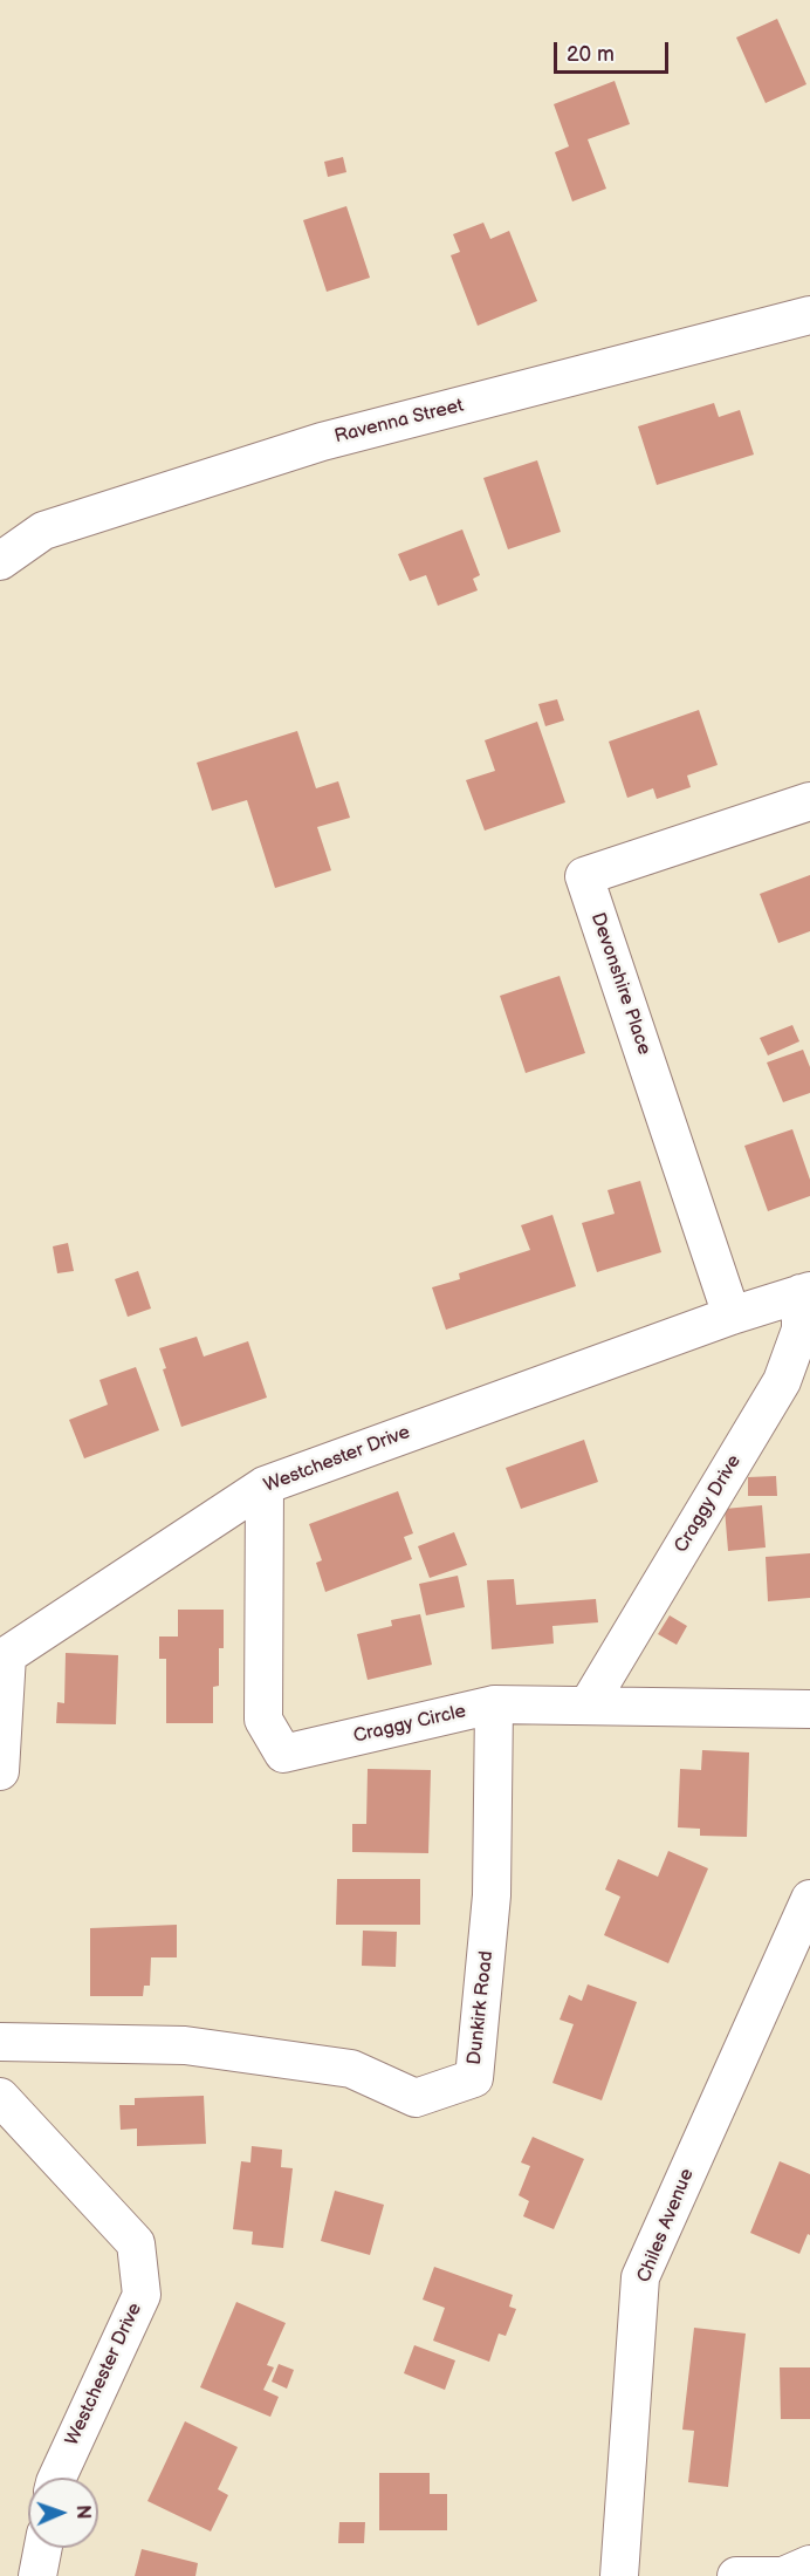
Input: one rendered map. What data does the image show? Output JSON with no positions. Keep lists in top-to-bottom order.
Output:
{
  "streets": {
    "street": [
      "Ravenna Street",
      "Devonshire Place",
      "Westchester Drive",
      "Craggy Drive",
      "Craggy Circle",
      "Dunkirk Road",
      "Chiles Avenue"
    ]
  },
  "crossings": [
    ["Devonshire Place", "Westchester Drive"],
    ["Westchester Drive", "Craggy Drive"],
    ["Westchester Drive", "Craggy Circle"],
    ["Craggy Drive", "Craggy Circle"],
    ["Craggy Circle", "Dunkirk Road"]
  ],
  "scale_bar": "20 m",
  "north": "right"
}
